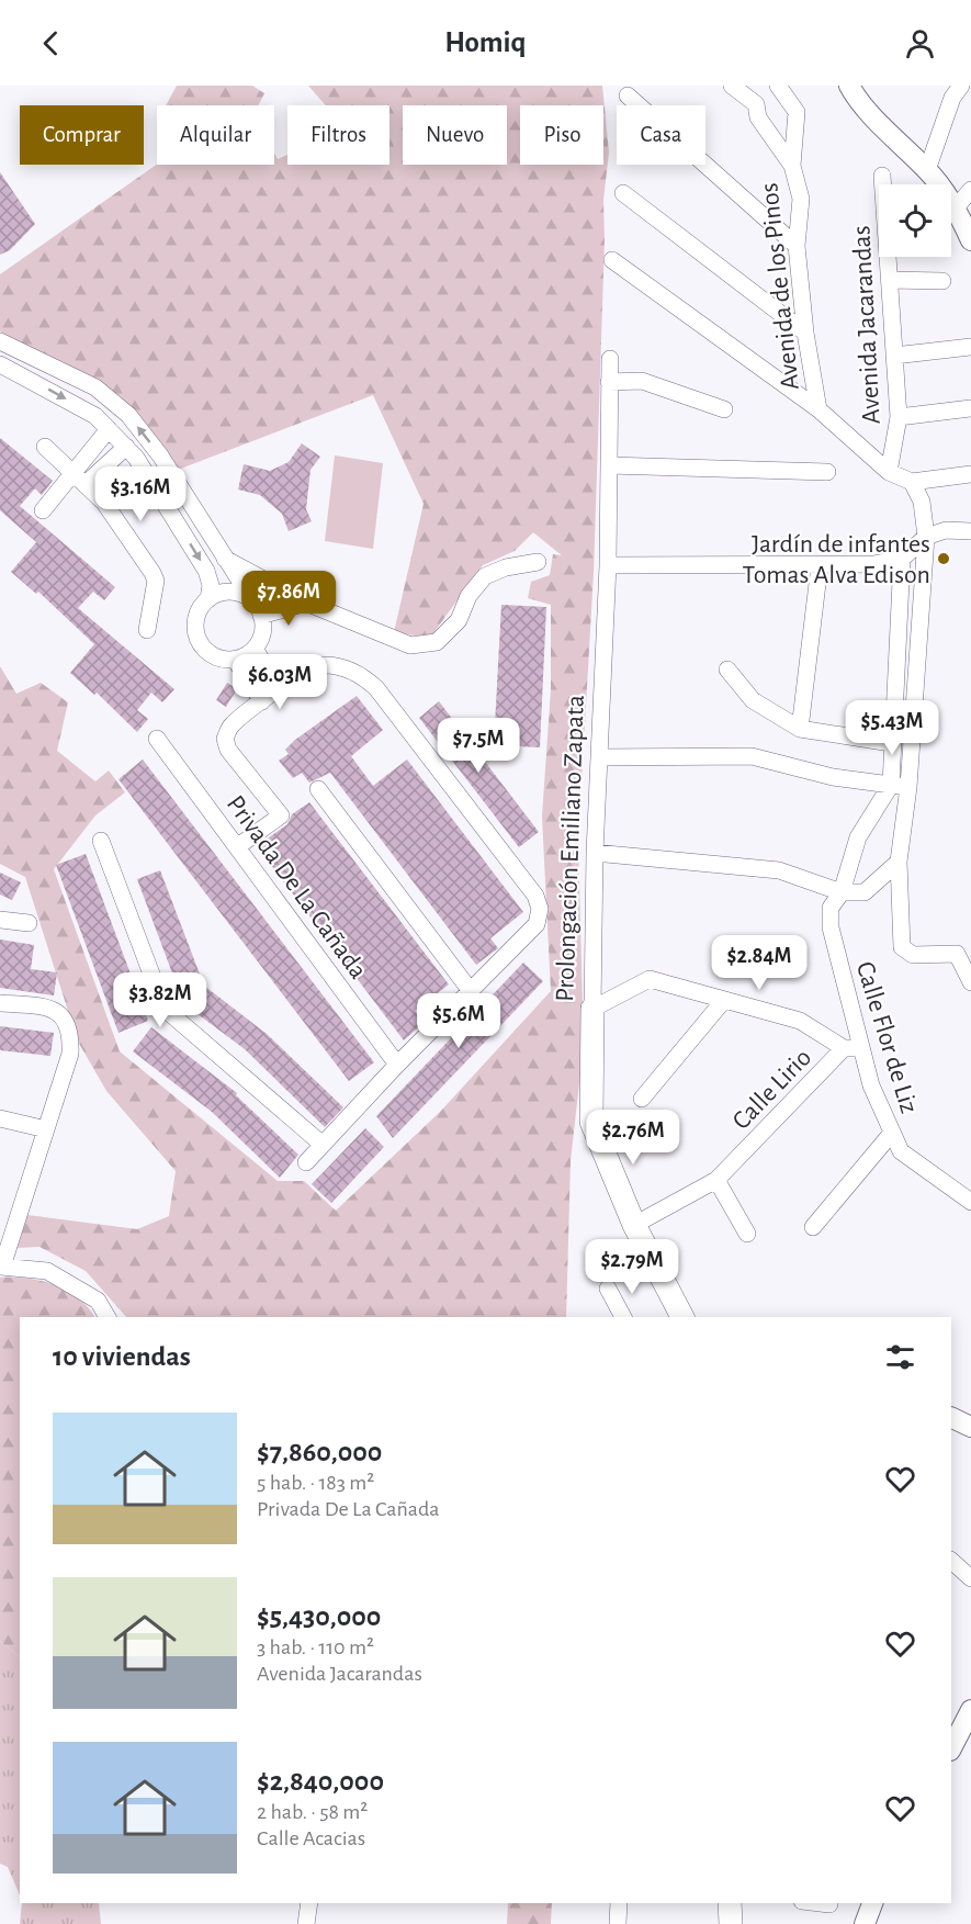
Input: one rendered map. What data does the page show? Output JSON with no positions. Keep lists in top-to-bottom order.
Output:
{
  "streets": {
    "main road": ["Prolongación Emiliano Zapata"],
    "street": [
      "Avenida de los Pinos",
      "Avenida Jacarandas",
      "Privada De La Cañada",
      "Calle Flor de Liz",
      "Calle Lirio"
    ]
  },
  "crossings": [
    ["Prolongación Emiliano Zapata", "Calle Lirio"],
    ["Calle Flor de Liz", "Calle Lirio"]
  ],
  "places": ["Jardín de infantes Tomas Alva Edison"],
  "page": {
    "header": "Homiq",
    "chip": [
      "Comprar",
      "Alquilar",
      "Filtros",
      "Nuevo",
      "Piso",
      "Casa"
    ],
    "price": [
      "$3.16M",
      "$7.86M",
      "$6.03M",
      "$5.43M",
      "$7.5M",
      "$2.84M",
      "$3.82M",
      "$5.6M",
      "$2.76M",
      "$2.79M"
    ],
    "heading": "10 viviendas",
    "list": [
      {
        "name": "$7,860,000",
        "note": "5 hab. · 183 m² · Privada De La Cañada"
      },
      {
        "name": "$5,430,000",
        "note": "3 hab. · 110 m² · Avenida Jacarandas"
      },
      {
        "name": "$2,840,000",
        "note": "2 hab. · 58 m² · Calle Acacias"
      }
    ]
  }
}
